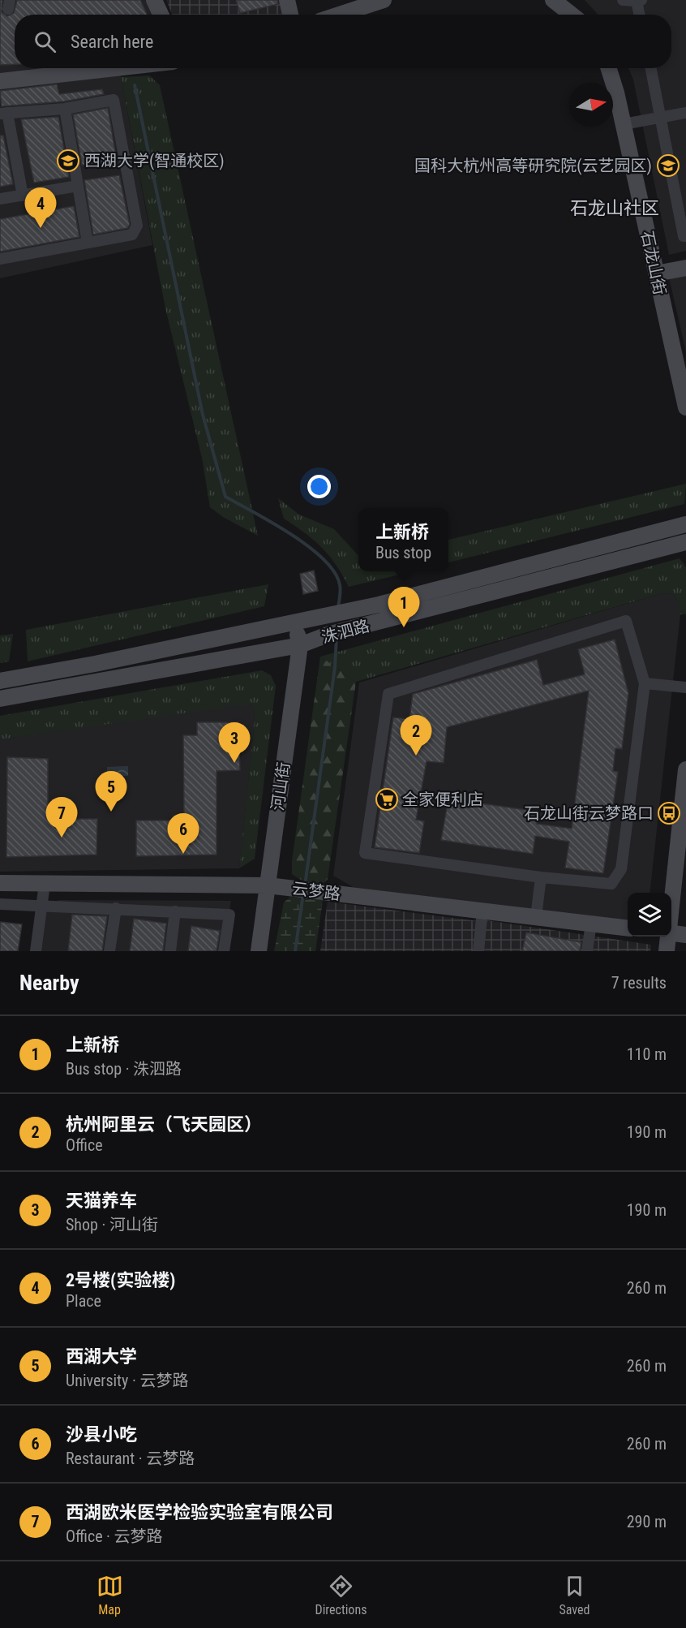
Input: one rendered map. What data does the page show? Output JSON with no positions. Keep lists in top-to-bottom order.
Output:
{
  "streets": {
    "street": [
      "石龙山街",
      "洙泗路",
      "河山街",
      "云梦路"
    ]
  },
  "crossings": [
    ["洙泗路", "河山街"],
    ["河山街", "云梦路"]
  ],
  "districts": ["石龙山社区"],
  "places": {
    "school or university": ["西湖大学(智通校区)", "国科大杭州高等研究院(云艺园区)"],
    "supermarket": ["全家便利店"],
    "bus stop": ["石龙山街云梦路口"]
  },
  "north": "right",
  "page": {
    "search": "Search here",
    "pins": [
      "4",
      "1",
      "2",
      "3",
      "5",
      "7",
      "6"
    ],
    "popup": ["上新桥", "Bus stop"],
    "heading": ["Nearby", "7 results"],
    "list": [
      {
        "mark": "1",
        "name": "上新桥",
        "note": "Bus stop · 洙泗路",
        "value": "110 m"
      },
      {
        "mark": "2",
        "name": "杭州阿里云（飞天园区）",
        "note": "Office",
        "value": "190 m"
      },
      {
        "mark": "3",
        "name": "天猫养车",
        "note": "Shop · 河山街",
        "value": "190 m"
      },
      {
        "mark": "4",
        "name": "2号楼(实验楼)",
        "note": "Place",
        "value": "260 m"
      },
      {
        "mark": "5",
        "name": "西湖大学",
        "note": "University · 云梦路",
        "value": "260 m"
      },
      {
        "mark": "6",
        "name": "沙县小吃",
        "note": "Restaurant · 云梦路",
        "value": "260 m"
      },
      {
        "mark": "7",
        "name": "西湖欧米医学检验实验室有限公司",
        "note": "Office · 云梦路",
        "value": "290 m"
      }
    ],
    "nav": ["Map", "Directions", "Saved"]
  }
}
